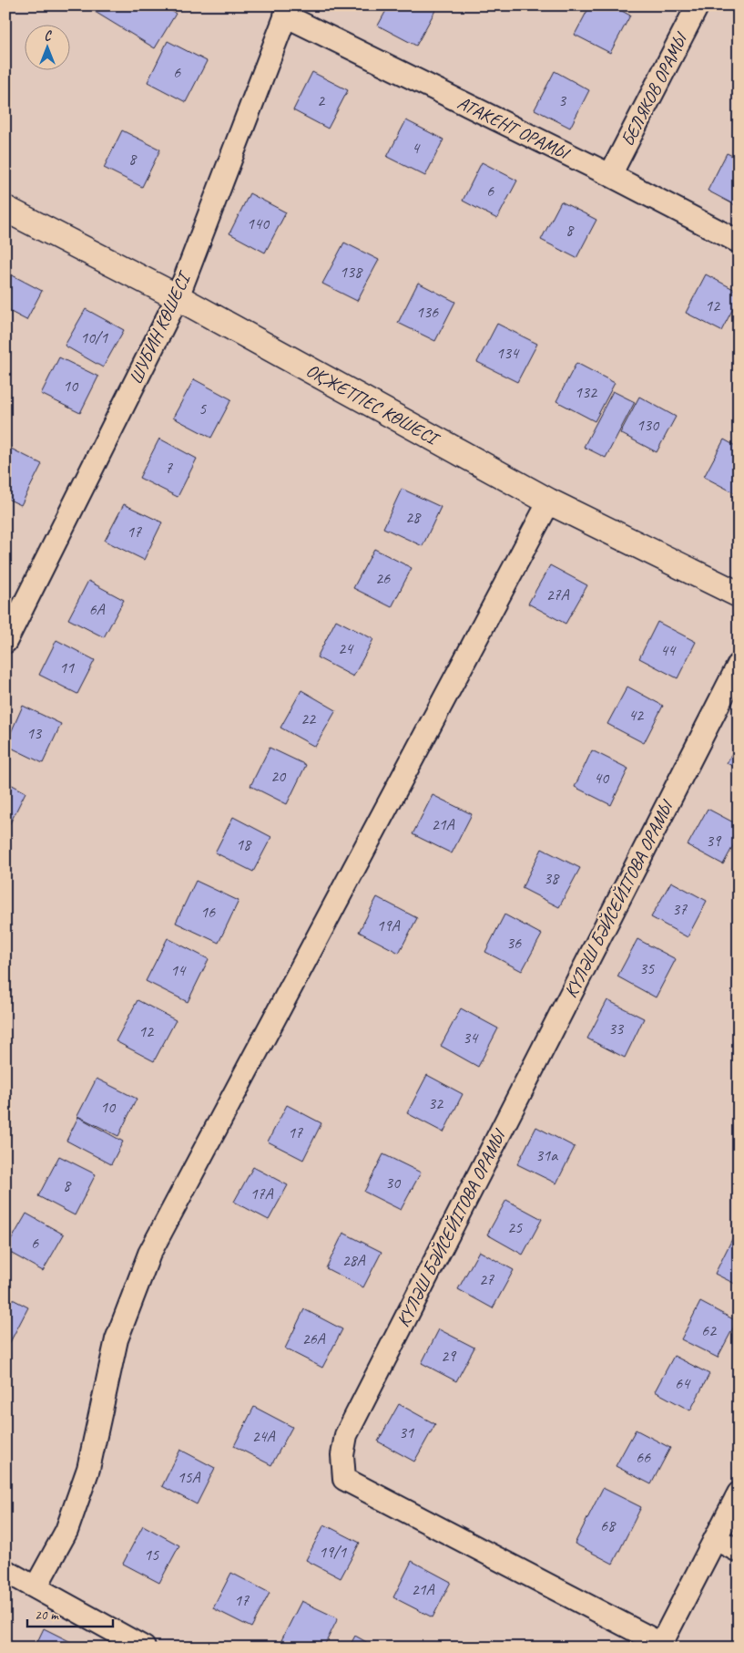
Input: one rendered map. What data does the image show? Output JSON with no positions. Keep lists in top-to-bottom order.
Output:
{
  "streets": {
    "street": [
      "БЕЛЯКОВ ОРАМЫ",
      "АТАКЕНТ ОРАМЫ",
      "ШУБИН КӨШЕСІ",
      "ОҚЖЕТПЕС КӨШЕСІ",
      "КҮЛӘШ БӘЙСЕЙІТОВА ОРАМЫ"
    ]
  },
  "crossings": [
    ["БЕЛЯКОВ ОРАМЫ", "АТАКЕНТ ОРАМЫ"],
    ["АТАКЕНТ ОРАМЫ", "ШУБИН КӨШЕСІ"],
    ["ШУБИН КӨШЕСІ", "ОҚЖЕТПЕС КӨШЕСІ"]
  ],
  "house_numbers": [
    "6",
    "2",
    "3",
    "4",
    "8",
    "6",
    "140",
    "8",
    "138",
    "12",
    "136",
    "10/1",
    "134",
    "10",
    "132",
    "5",
    "130",
    "7",
    "28",
    "17",
    "26",
    "27А",
    "6А",
    "24",
    "44",
    "11",
    "42",
    "22",
    "13",
    "20",
    "40",
    "21А",
    "39",
    "18",
    "38",
    "37",
    "16",
    "19А",
    "36",
    "35",
    "14",
    "33",
    "12",
    "34",
    "32",
    "10",
    "17",
    "31а",
    "30",
    "8",
    "17А",
    "25",
    "6",
    "28А",
    "27",
    "62",
    "26А",
    "29",
    "64",
    "31",
    "24А",
    "66",
    "15А",
    "68",
    "19/1",
    "15",
    "21А",
    "17"
  ],
  "scale_bar": "20 m",
  "north": "top"
}
